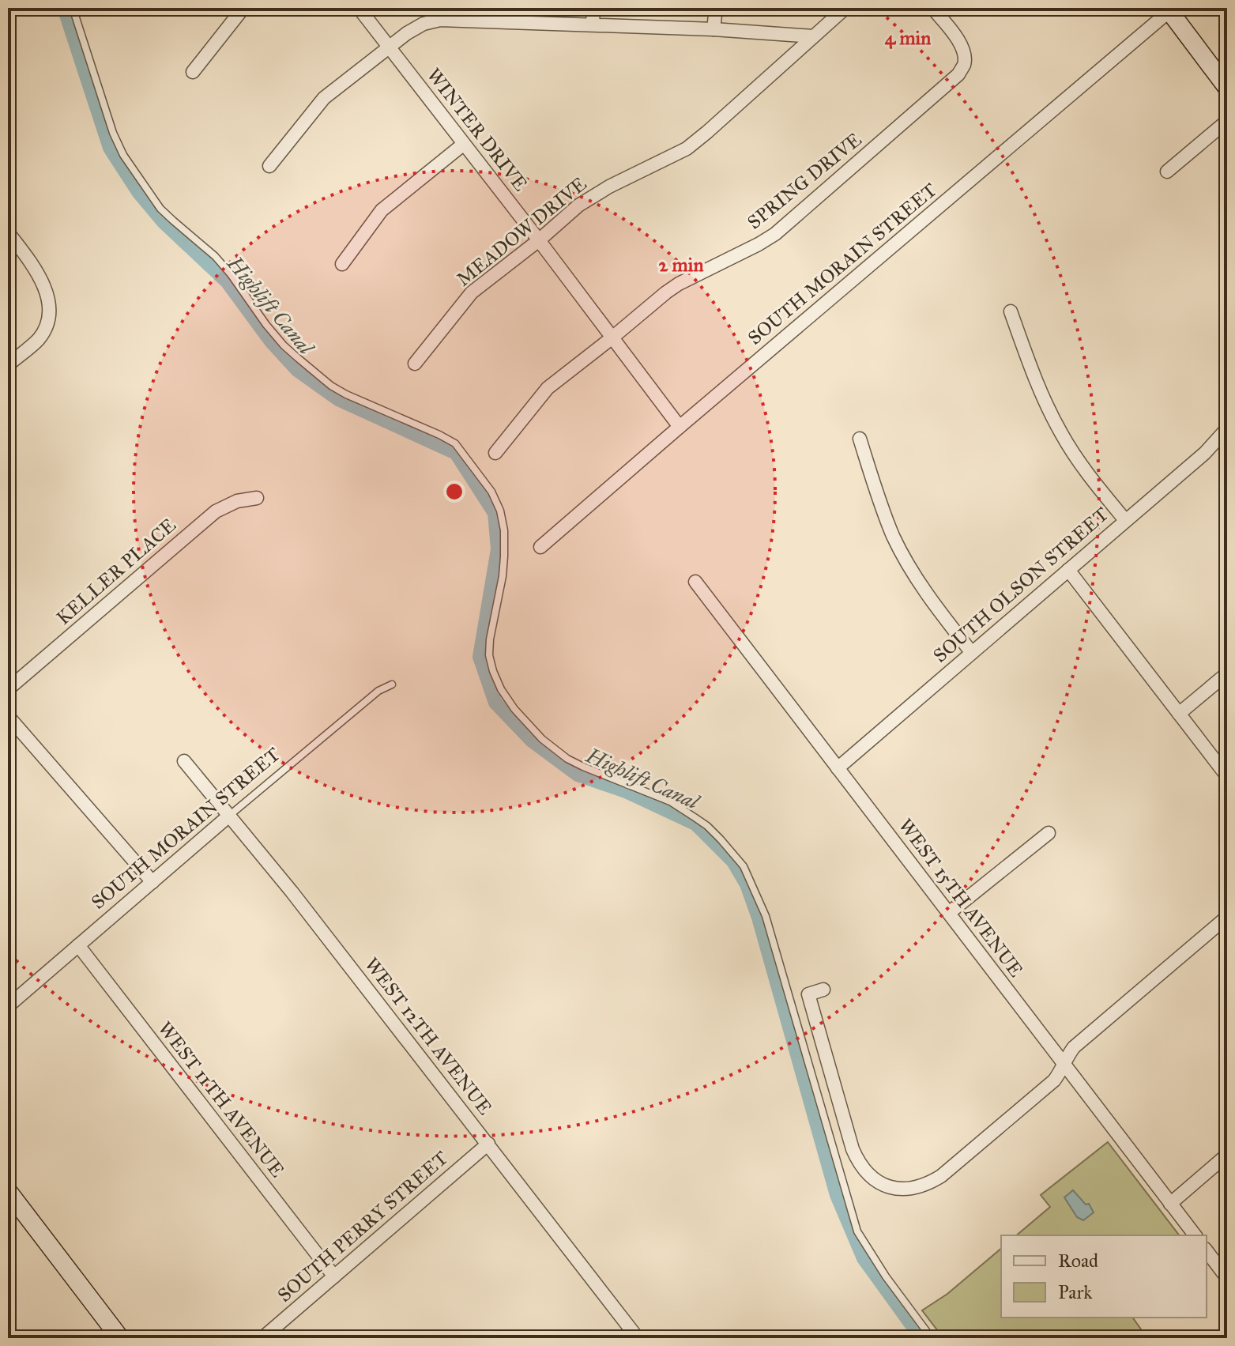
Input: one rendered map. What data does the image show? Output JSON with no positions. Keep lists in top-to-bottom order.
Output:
{
  "streets": {
    "street": [
      "WINTER DRIVE",
      "SPRING DRIVE",
      "MEADOW DRIVE",
      "SOUTH MORAIN STREET",
      "KELLER PLACE",
      "SOUTH OLSON STREET",
      "WEST 15TH AVENUE",
      "WEST 12TH AVENUE",
      "WEST 11TH AVENUE",
      "SOUTH PERRY STREET"
    ]
  },
  "crossings": [
    ["WINTER DRIVE", "SPRING DRIVE"],
    ["WINTER DRIVE", "MEADOW DRIVE"],
    ["WINTER DRIVE", "SOUTH MORAIN STREET"],
    ["SOUTH MORAIN STREET", "WEST 12TH AVENUE"],
    ["SOUTH MORAIN STREET", "WEST 11TH AVENUE"],
    ["SOUTH OLSON STREET", "WEST 15TH AVENUE"],
    ["WEST 12TH AVENUE", "SOUTH PERRY STREET"],
    ["WEST 11TH AVENUE", "SOUTH PERRY STREET"]
  ],
  "water": ["Highlift Canal"],
  "legend": ["Road", "Park"],
  "rings": ["4 min", "2 min"]
}
